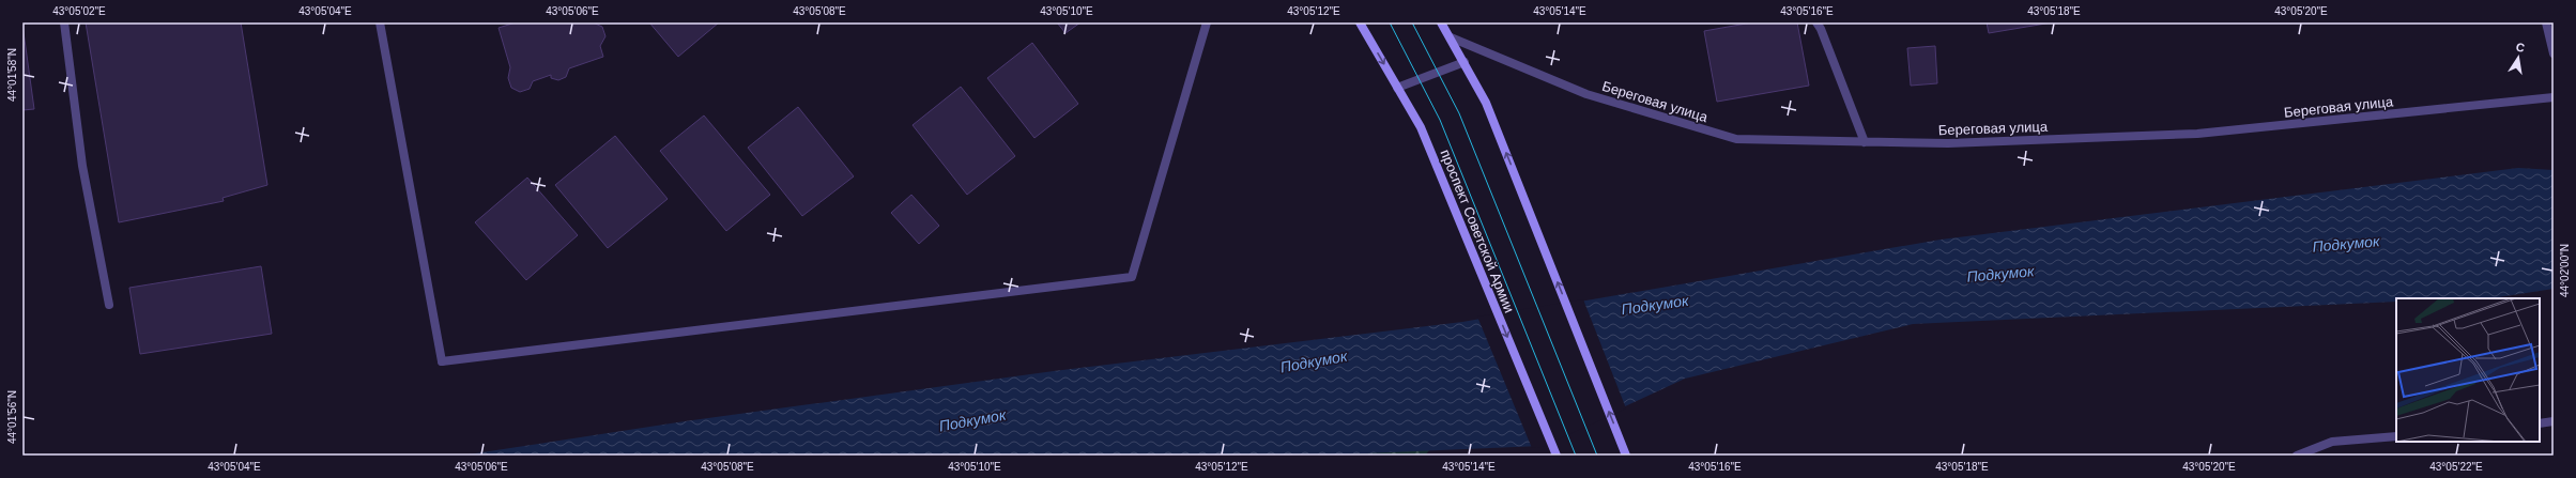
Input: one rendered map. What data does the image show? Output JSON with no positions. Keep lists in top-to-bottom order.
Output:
{
  "streets": {
    "main road": ["проспект Советской Армии"],
    "street": ["Береговая улица"]
  },
  "water": ["Подкумок"],
  "north": "top",
  "coordinates": [
    "43°05'02\"E",
    "43°05'04\"E",
    "43°05'06\"E",
    "43°05'08\"E",
    "43°05'10\"E",
    "43°05'12\"E",
    "43°05'14\"E",
    "43°05'16\"E",
    "43°05'18\"E",
    "43°05'20\"E",
    "44°01'58\"N",
    "44°02'00\"N",
    "44°01'56\"N",
    "43°05'22\"E"
  ]
}
